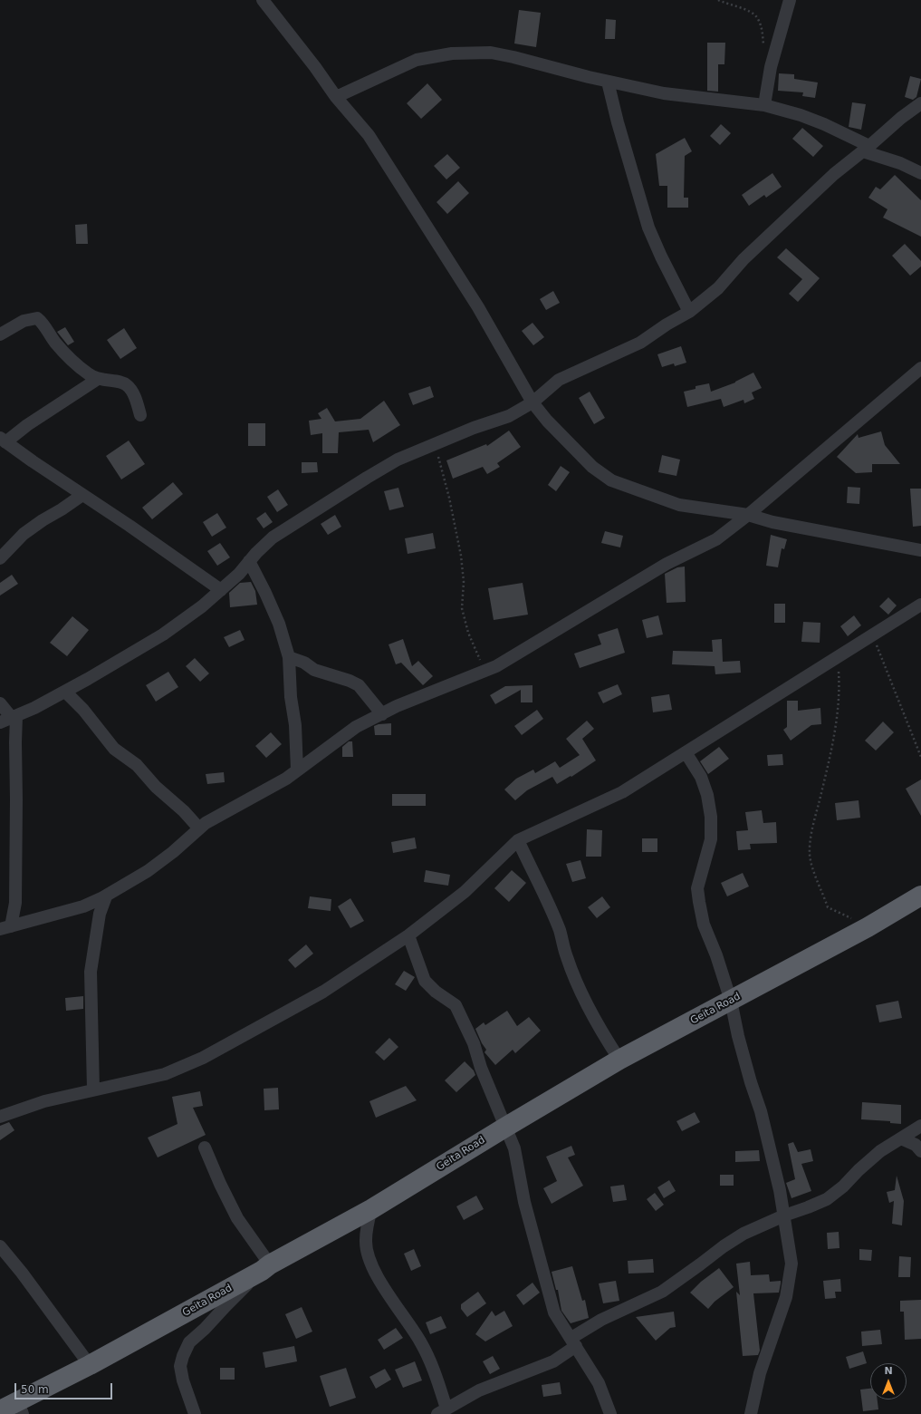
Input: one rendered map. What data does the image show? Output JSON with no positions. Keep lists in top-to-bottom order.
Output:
{
  "streets": {
    "highway": ["Geita Road"]
  },
  "scale_bar": "50 m",
  "north": "top"
}
